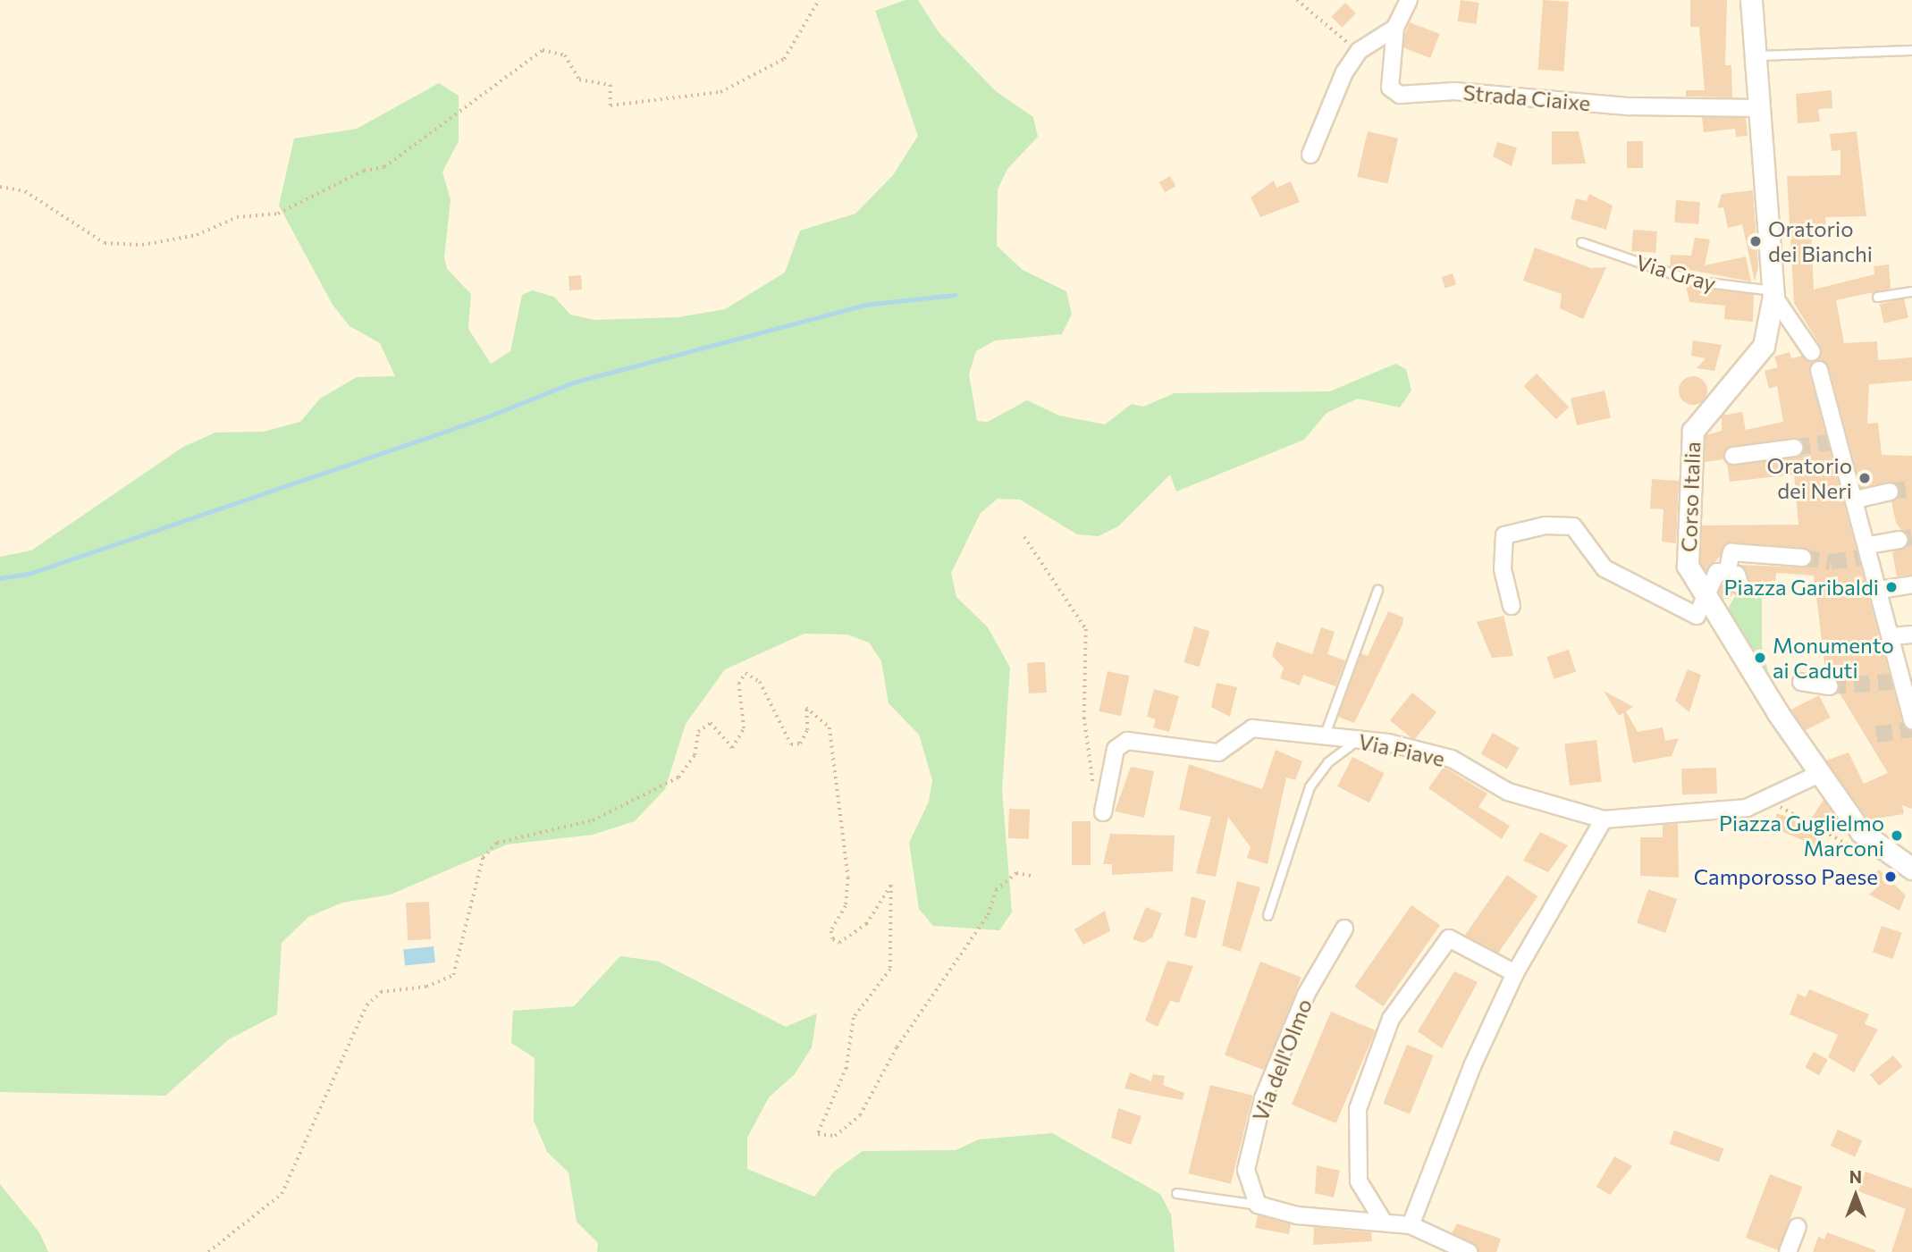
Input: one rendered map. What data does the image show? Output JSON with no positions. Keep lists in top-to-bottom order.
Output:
{
  "streets": {
    "main road": ["Corso Italia"],
    "street": ["Strada Ciaixe", "Via Piave", "Via dell'Olmo"],
    "lane": ["Via Gray"]
  },
  "crossings": [
    ["Strada Ciaixe", "Corso Italia"],
    ["Via Gray", "Corso Italia"],
    ["Corso Italia", "Via Piave"]
  ],
  "places": [
    "Oratorio dei Bianchi",
    "Oratorio dei Neri",
    "Piazza Garibaldi",
    "Monumento ai Caduti",
    "Piazza Guglielmo Marconi",
    "Camporosso Paese"
  ],
  "north": "top"
}
